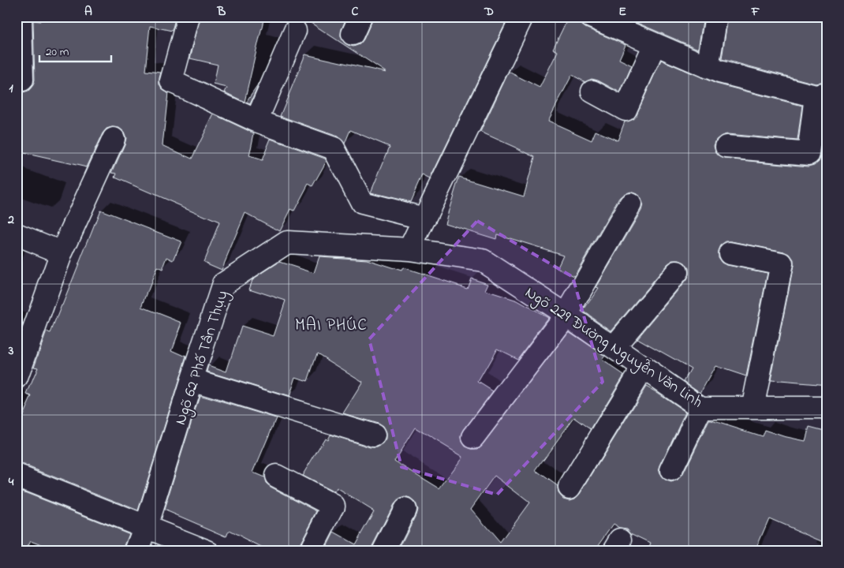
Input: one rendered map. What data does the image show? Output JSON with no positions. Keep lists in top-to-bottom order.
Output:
{
  "streets": {
    "street": ["Ngõ 229 Đường Nguyễn Văn Linh", "Ngõ 62 Phố Tân Thụy"]
  },
  "crossings": [
    ["Ngõ 229 Đường Nguyễn Văn Linh", "Ngõ 62 Phố Tân Thụy"]
  ],
  "districts": ["MAI PHÚC"],
  "scale_bar": "20 m",
  "grid": {
    "columns": [
      "A",
      "B",
      "C",
      "D",
      "E",
      "F"
    ],
    "rows": [
      "1",
      "2",
      "3",
      "4"
    ]
  }
}
